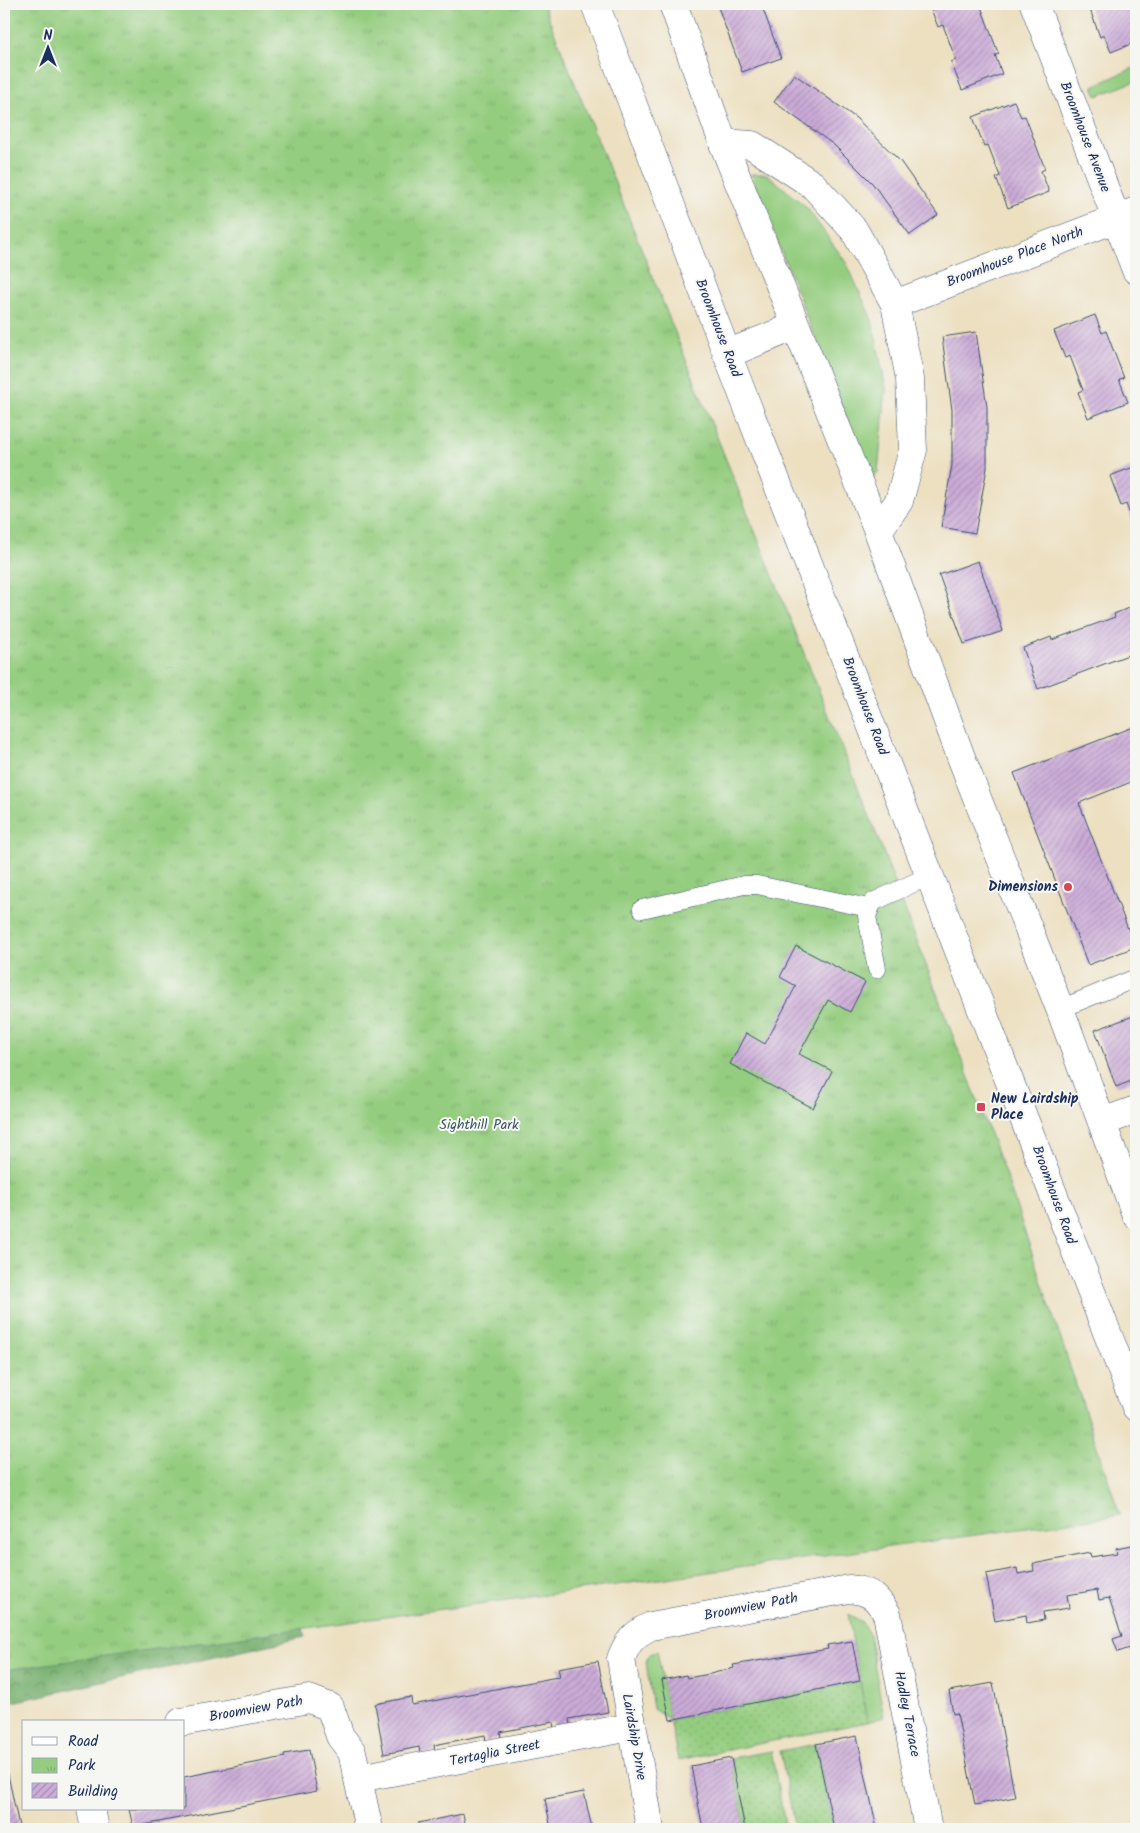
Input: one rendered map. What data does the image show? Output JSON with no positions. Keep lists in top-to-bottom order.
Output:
{
  "streets": {
    "street": [
      "Broomhouse Avenue",
      "Broomhouse Place North",
      "Broomhouse Road",
      "Broomview Path",
      "Hadley Terrace",
      "Lairdship Drive",
      "Tertaglia Street"
    ]
  },
  "crossings": [
    ["Broomhouse Avenue", "Broomhouse Place North"],
    ["Broomview Path", "Hadley Terrace"],
    ["Broomview Path", "Lairdship Drive"],
    ["Broomview Path", "Tertaglia Street"],
    ["Lairdship Drive", "Tertaglia Street"]
  ],
  "parks": ["Sighthill Park"],
  "places": {
    "other": ["Dimensions"],
    "transit": ["New Lairdship Place"]
  },
  "legend": ["Road", "Park", "Building"],
  "north": "top"
}
